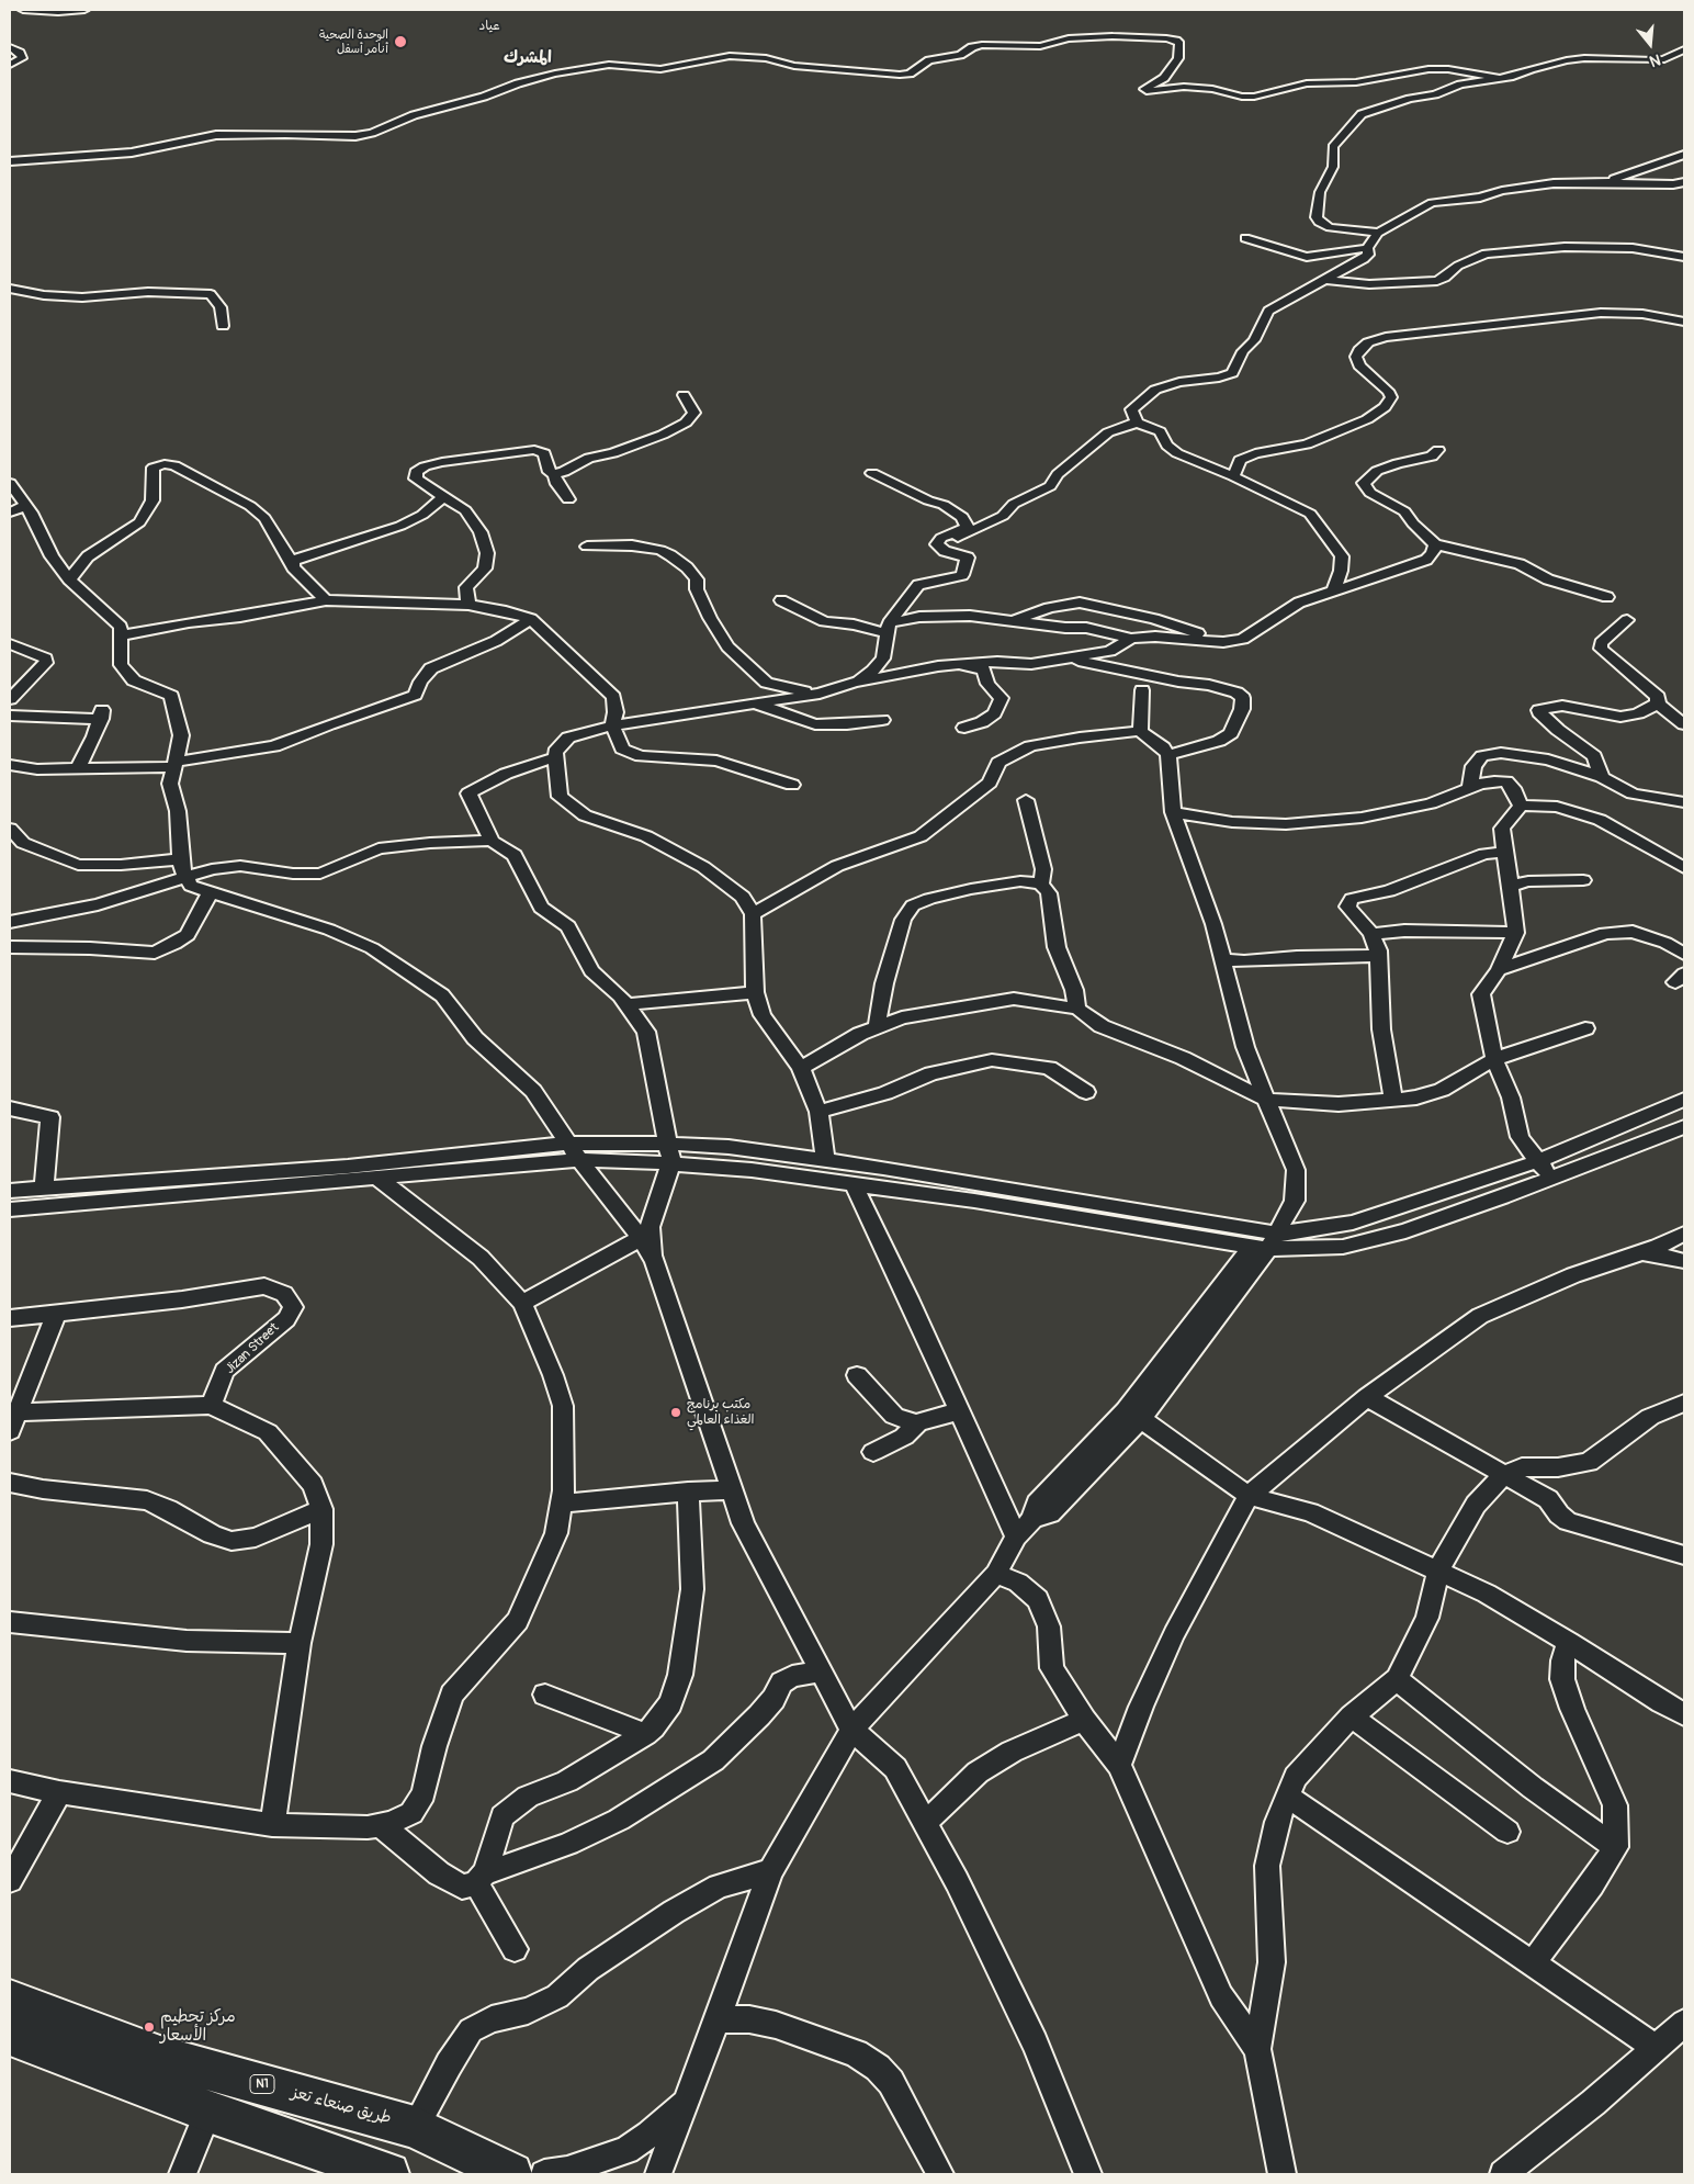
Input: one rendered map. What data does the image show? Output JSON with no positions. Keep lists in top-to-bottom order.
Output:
{
  "streets": {
    "highway": ["N1", "طريق صنعاء تعز"],
    "street": ["Jizan Street"]
  },
  "districts": ["عياد", "المشرك"],
  "places": ["الوحدة الصحية أنامر أسفل", "مكتب برنامج الغذاء العالمي", "مركز تحطيم الأسعار"],
  "north": "bottom"
}
